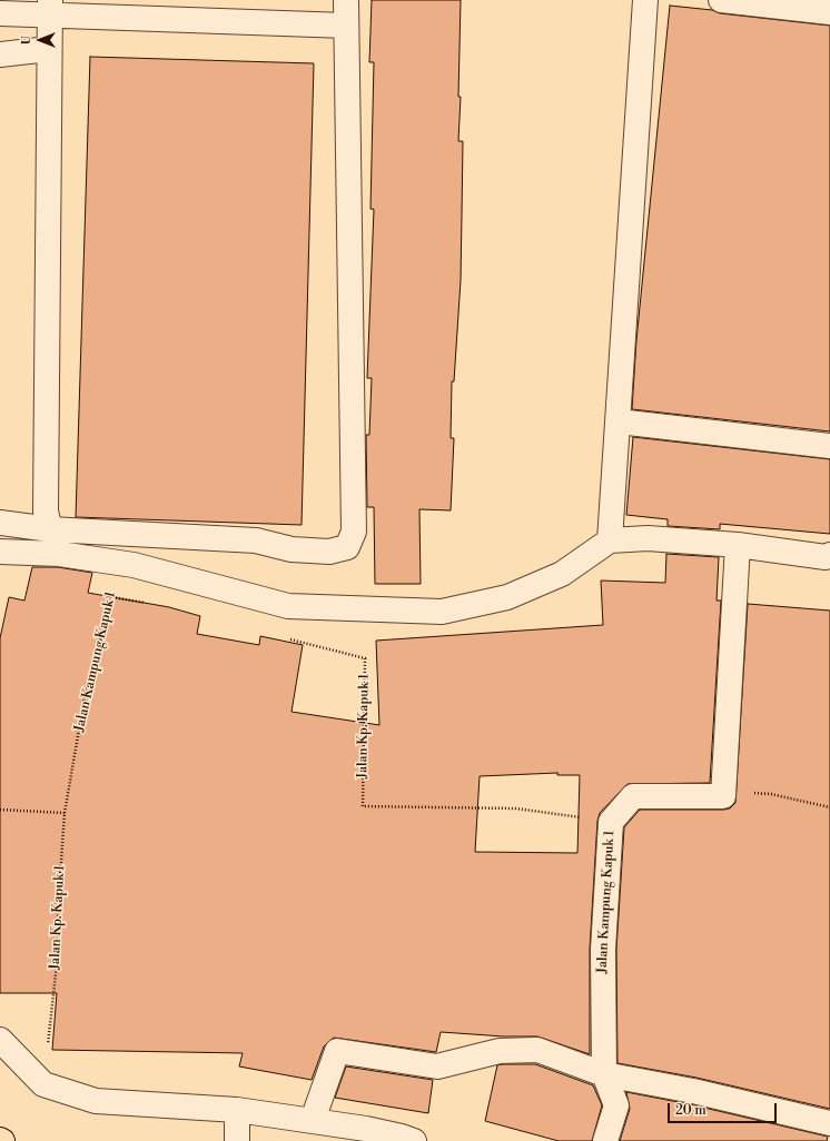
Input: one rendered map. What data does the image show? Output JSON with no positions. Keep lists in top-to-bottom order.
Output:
{
  "streets": {
    "street": ["Jalan Kampung Kapuk 1"],
    "path": ["Jalan Kp. Kapuk 1"]
  },
  "crossings": [
    ["Jalan Kampung Kapuk 1", "Jalan Kp. Kapuk 1"]
  ],
  "scale_bar": "20 m",
  "north": "left"
}
